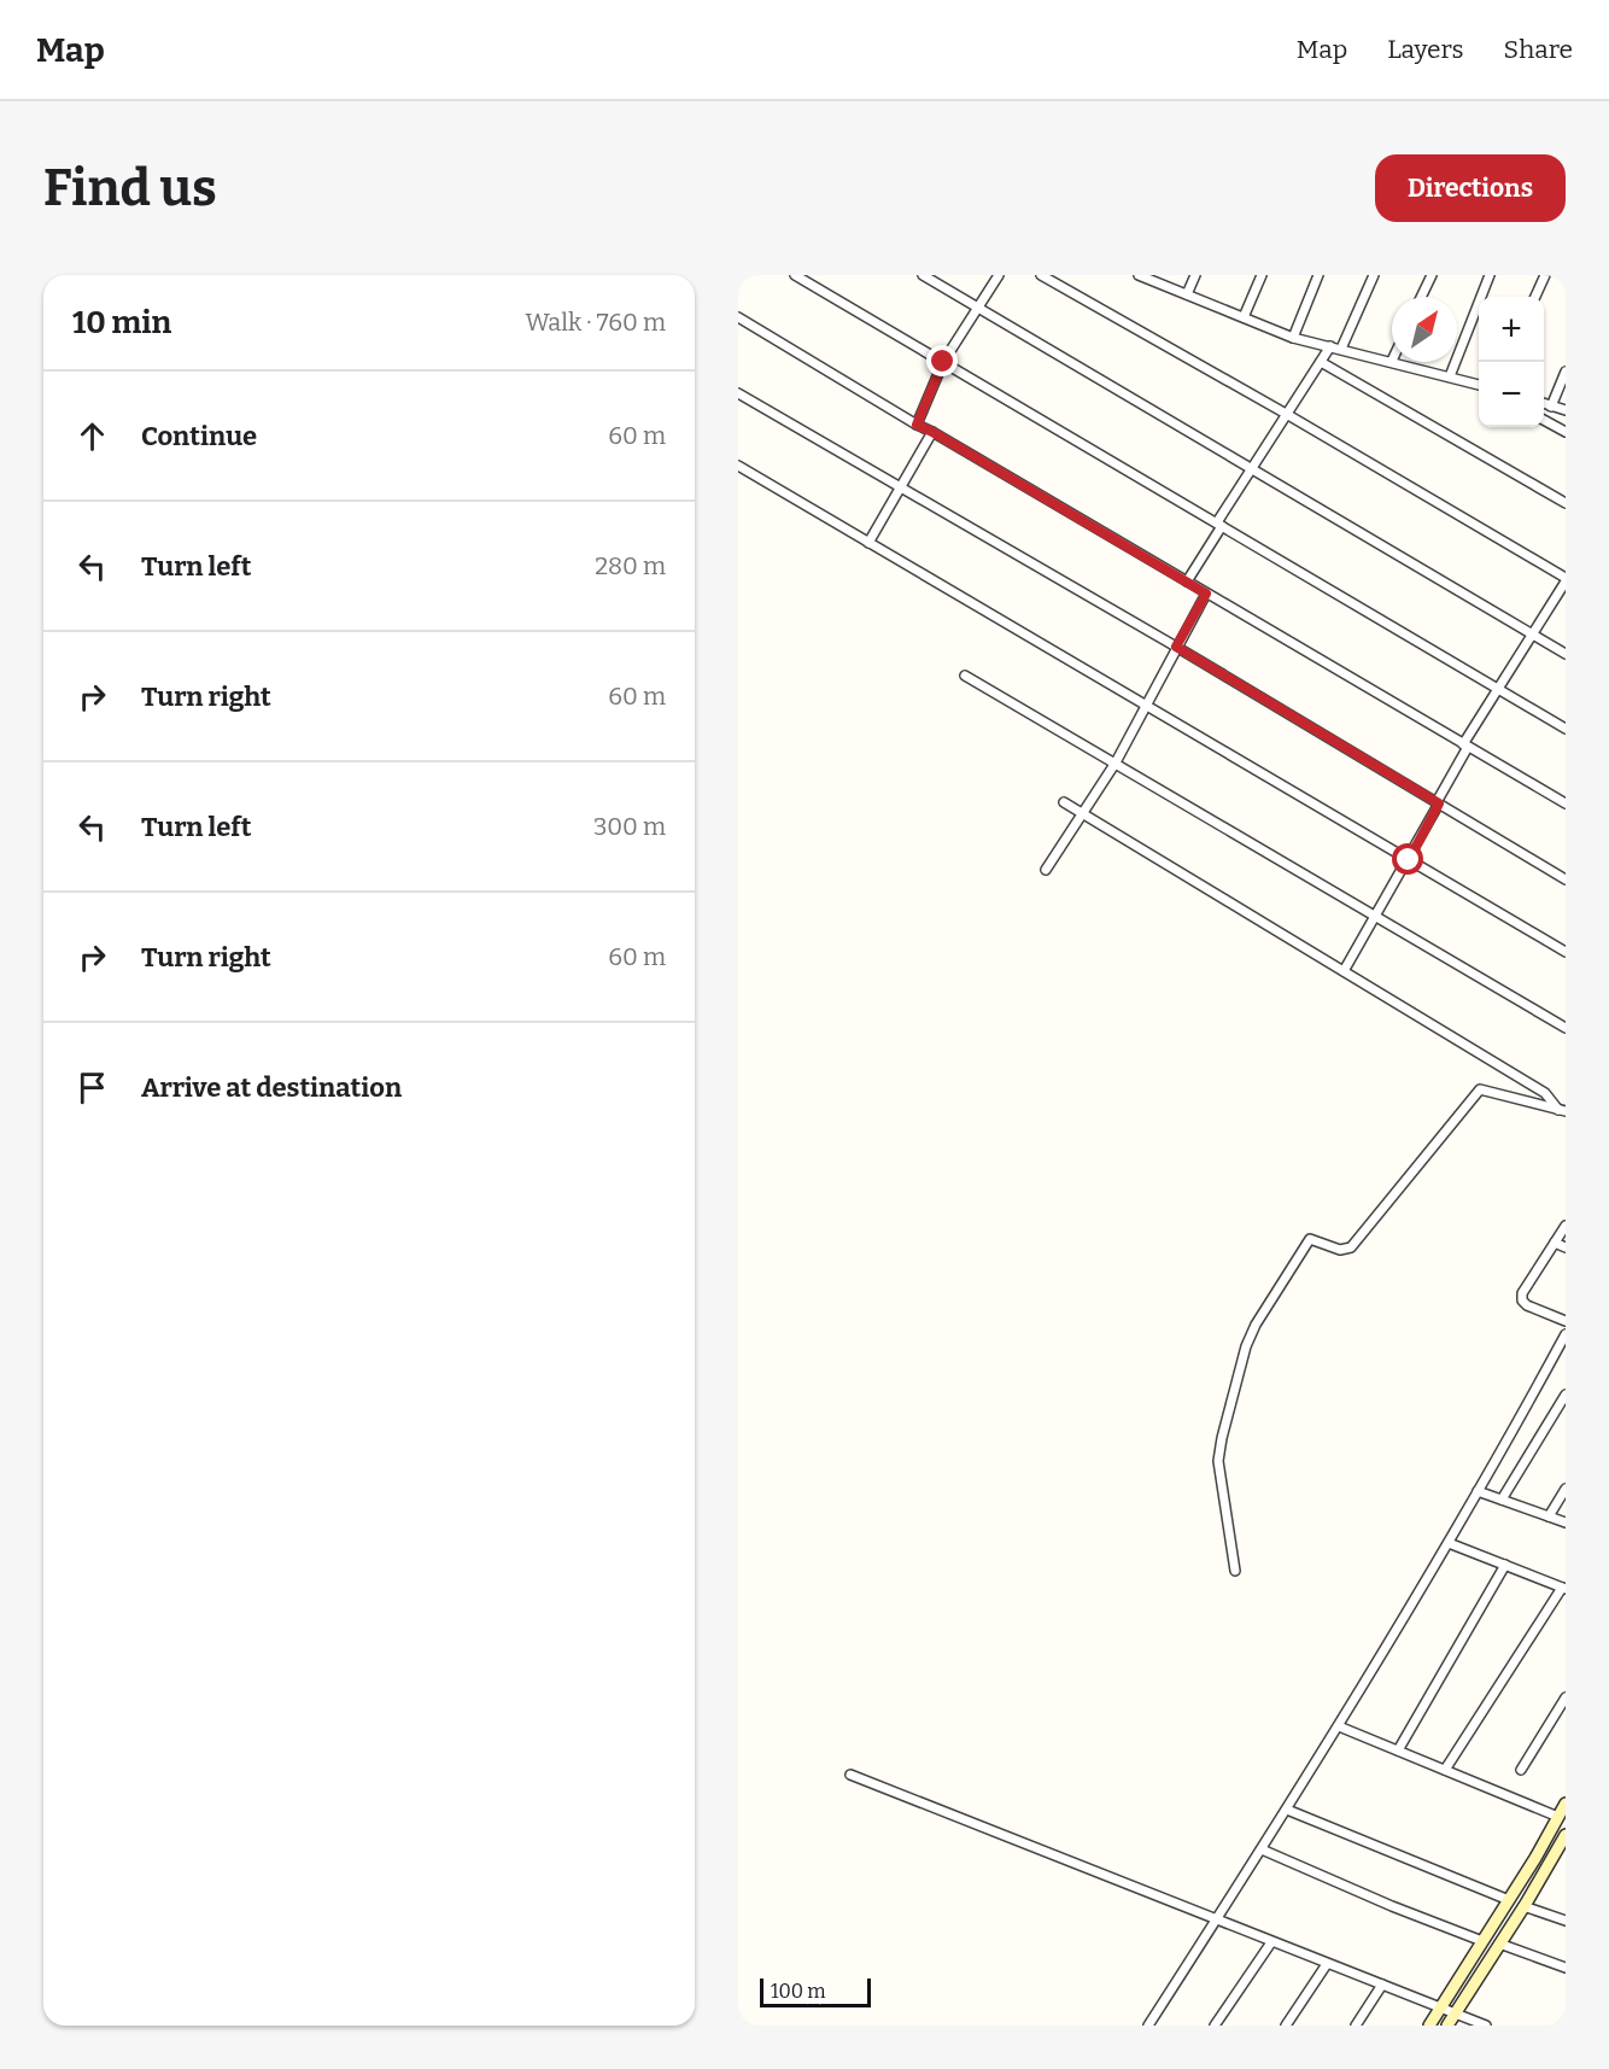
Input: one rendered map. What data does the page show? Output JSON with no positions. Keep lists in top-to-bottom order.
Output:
{
  "scale_bar": "100 m",
  "north": "top right",
  "page": {
    "header": "Map",
    "nav": ["Map", "Layers", "Share"],
    "buttons": "Directions",
    "title": "Find us",
    "heading": ["10 min", "Walk · 760 m"],
    "map_buttons": ["+", "−"],
    "list": [
      ["Continue", "60 m"],
      ["Turn left", "280 m"],
      ["Turn right", "60 m"],
      ["Turn left", "300 m"],
      ["Turn right", "60 m"],
      "Arrive at destination"
    ],
    "scale": "100 m"
  }
}
